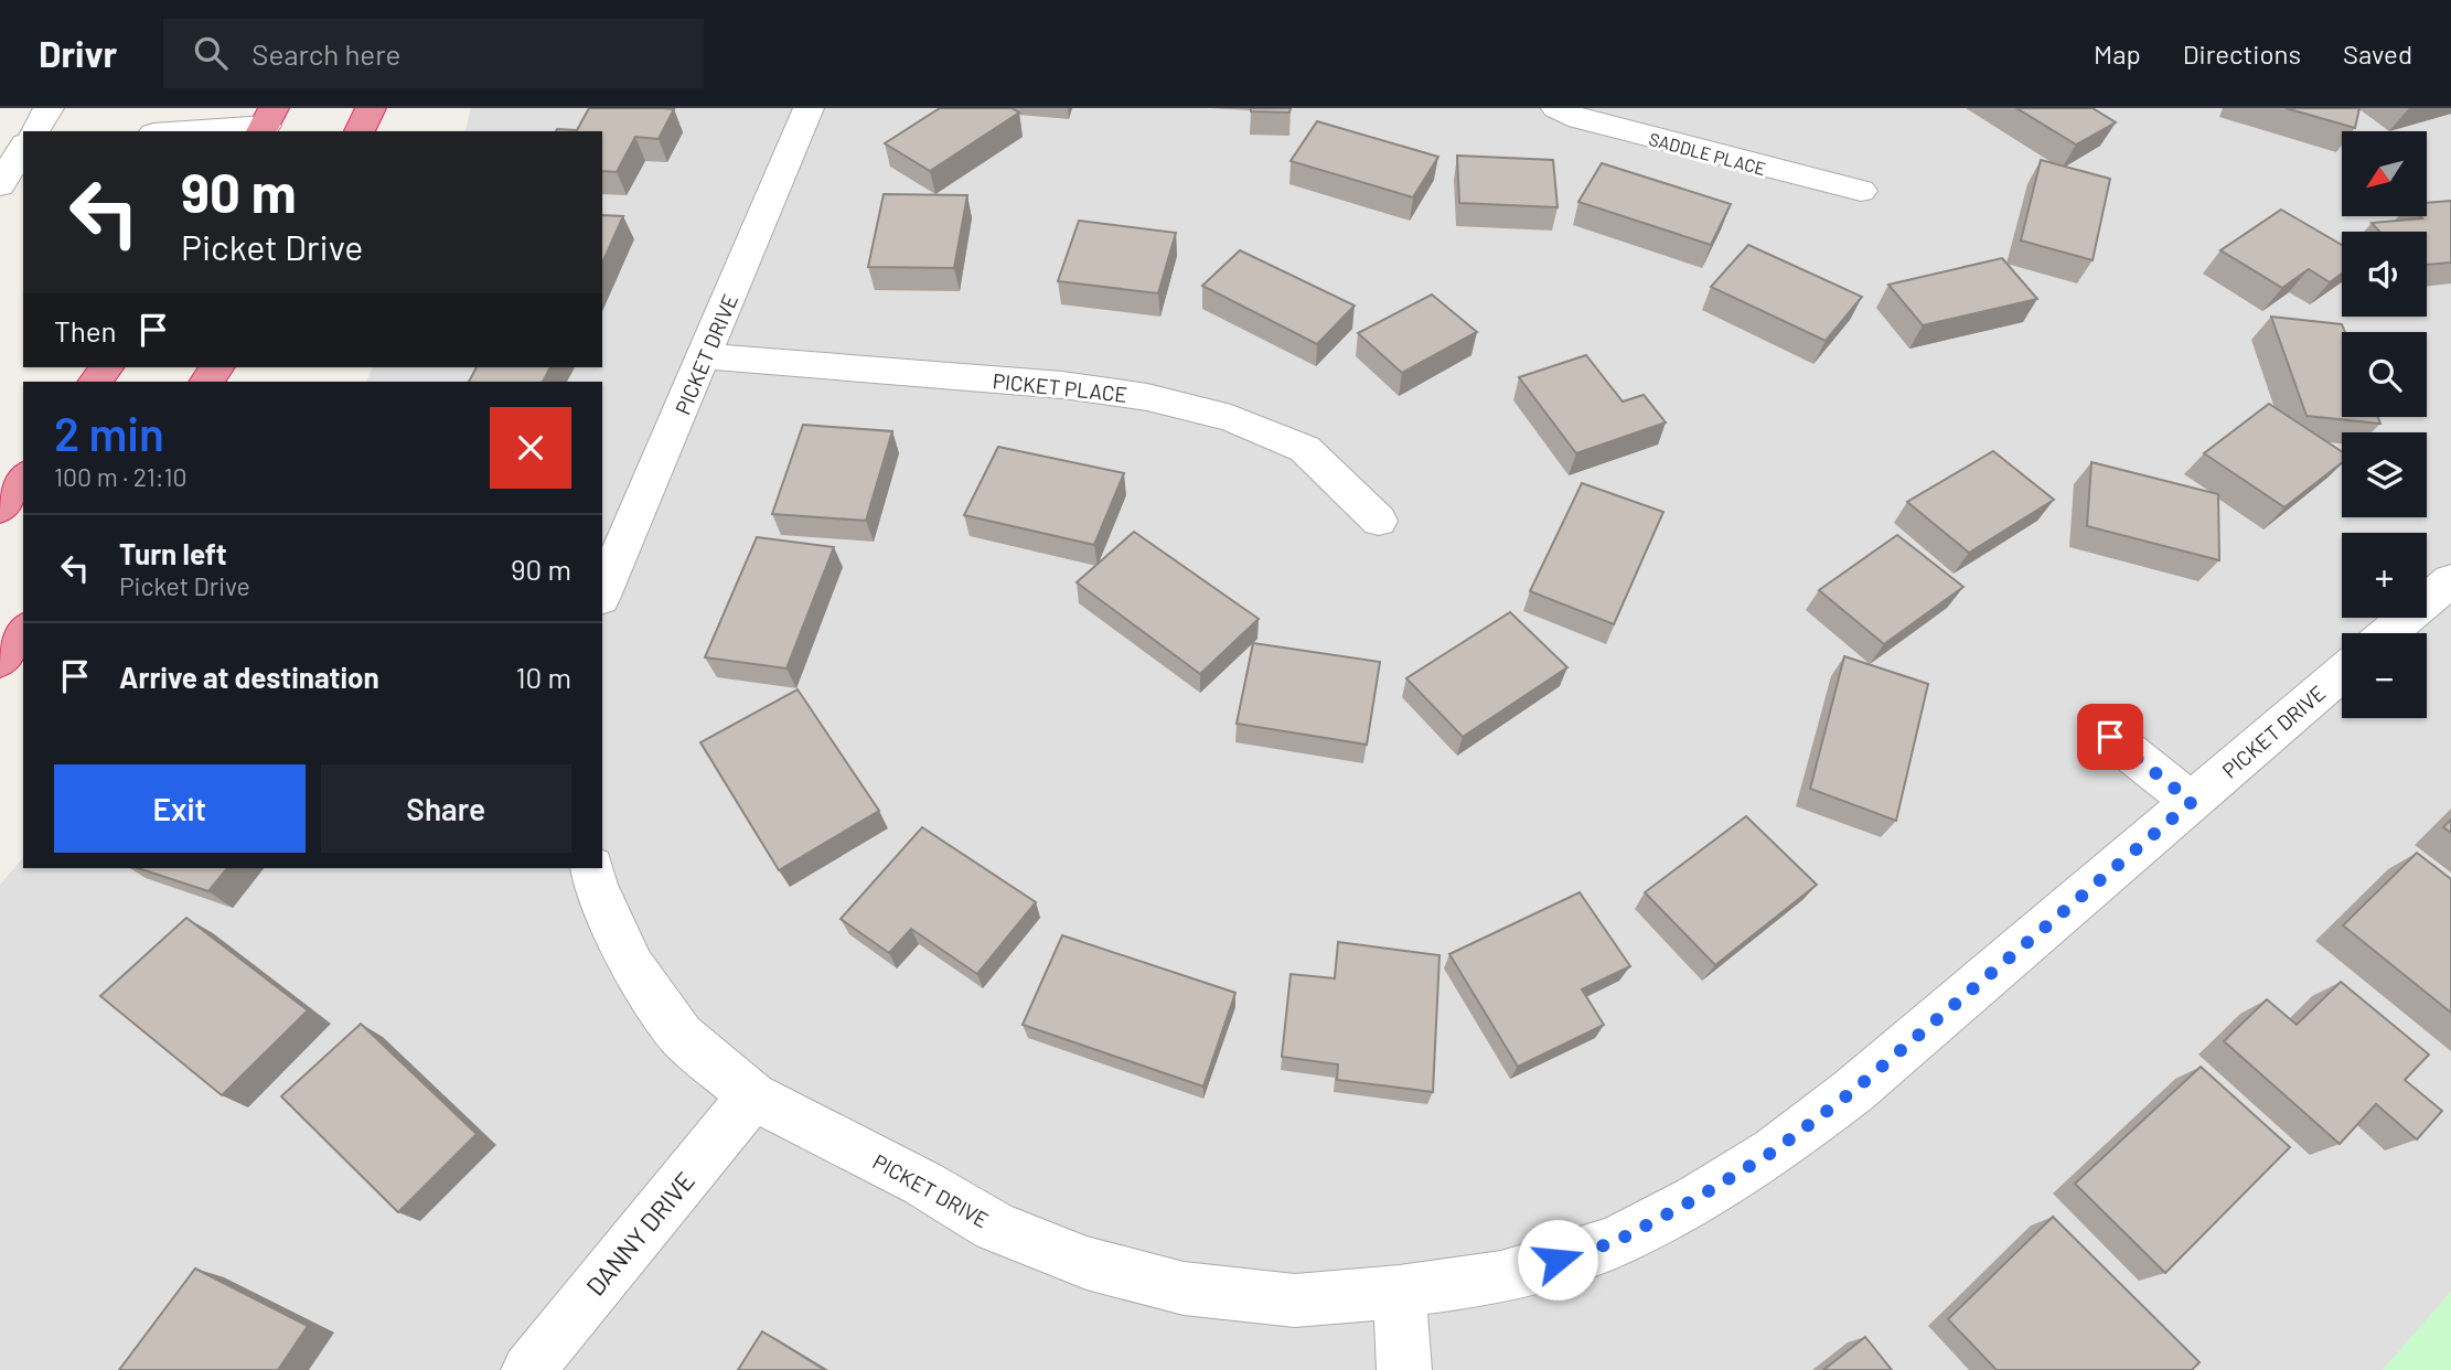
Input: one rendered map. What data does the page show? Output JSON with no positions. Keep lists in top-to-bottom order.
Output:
{
  "streets": {
    "street": [
      "SADDLE PLACE",
      "PICKET DRIVE",
      "PICKET PLACE",
      "DANNY DRIVE"
    ]
  },
  "crossings": [
    ["PICKET DRIVE", "PICKET PLACE"],
    ["PICKET DRIVE", "DANNY DRIVE"]
  ],
  "north": "bottom left",
  "page": {
    "header": "Drivr",
    "search": "Search here",
    "nav": ["Map", "Directions", "Saved"],
    "map_buttons": ["+", "−"],
    "turn": ["90 m", "Picket Drive"],
    "then": "Then",
    "heading": ["2 min", "100 m · 21:10"],
    "list": [
      {
        "name": "Turn left",
        "note": "Picket Drive",
        "value": "90 m"
      },
      {
        "name": "Arrive at destination",
        "value": "10 m"
      }
    ],
    "buttons": ["Exit", "Share"]
  }
}
